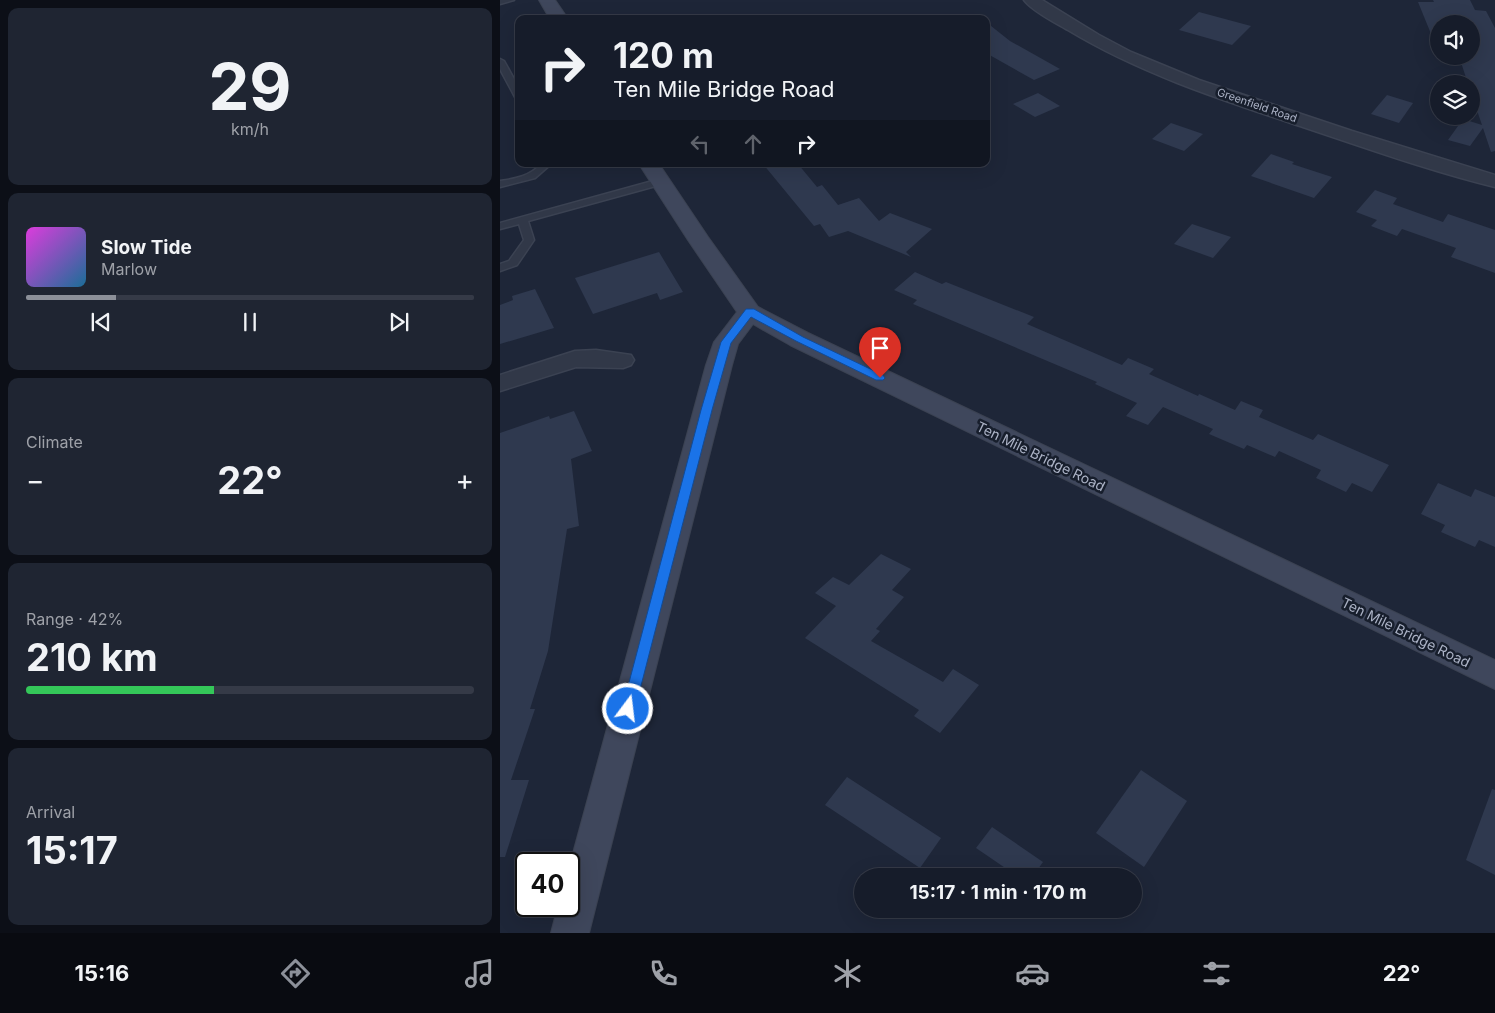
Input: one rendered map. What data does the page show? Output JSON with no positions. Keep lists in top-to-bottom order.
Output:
{
  "streets": {
    "street": ["Greenfield Road", "Ten Mile Bridge Road"]
  },
  "page": {
    "tile": [
      ["29", "km/h"],
      "Climate",
      ["Range · 42%", "210 km"],
      ["Arrival", "15:17"]
    ],
    "turn": ["120 m", "Ten Mile Bridge Road"],
    "song": ["Slow Tide", "Marlow"],
    "heat": ["−", "22°", "+"],
    "limit": "40",
    "trip": "15:17 · 1 min · 170 m",
    "tabs": ["15:16", "22°"]
  }
}
